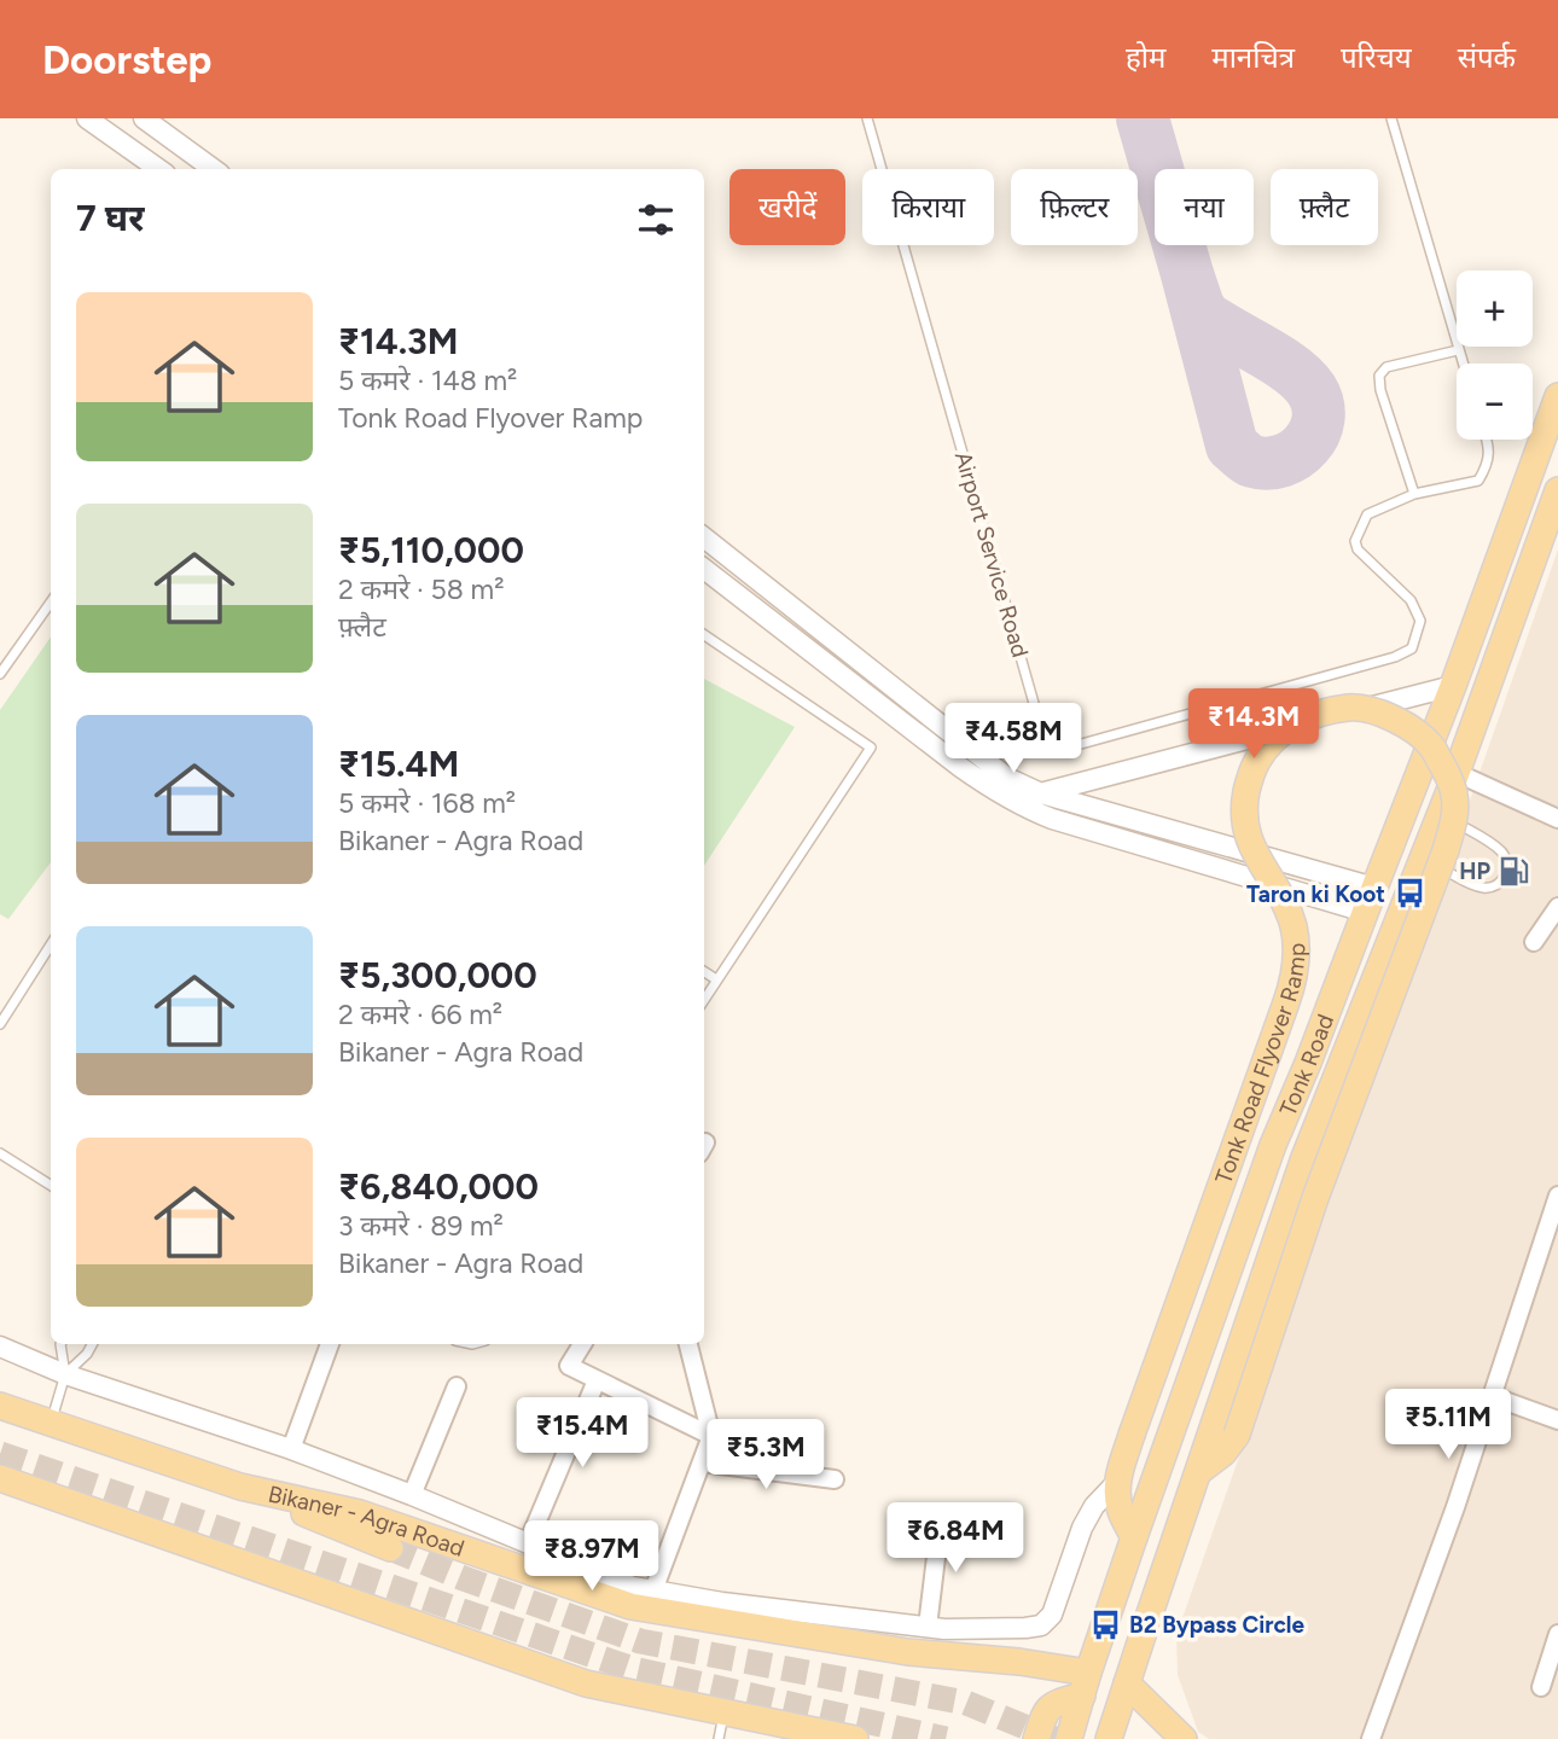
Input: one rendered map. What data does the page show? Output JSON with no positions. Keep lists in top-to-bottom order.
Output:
{
  "streets": {
    "main road": ["Tonk Road Flyover Ramp", "Tonk Road", "Bikaner - Agra Road"],
    "lane": ["Airport Service Road"]
  },
  "crossings": [
    ["Tonk Road Flyover Ramp", "Tonk Road"],
    ["Tonk Road", "Bikaner - Agra Road"]
  ],
  "places": {
    "fuel station": ["HP"],
    "bus stop": ["Taron ki Koot", "B2 Bypass Circle"]
  },
  "page": {
    "header": "Doorstep",
    "nav": [
      "होम",
      "मानचित्र",
      "परिचय",
      "संपर्क"
    ],
    "chip": [
      "खरीदें",
      "किराया",
      "फ़िल्टर",
      "नया",
      "फ़्लैट"
    ],
    "heading": "7 घर",
    "map_buttons": ["+", "−"],
    "list": [
      {
        "name": "₹14.3M",
        "note": "5 कमरे · 148 m² · Tonk Road Flyover Ramp"
      },
      {
        "name": "₹5,110,000",
        "note": "2 कमरे · 58 m² · फ़्लैट"
      },
      {
        "name": "₹15.4M",
        "note": "5 कमरे · 168 m² · Bikaner - Agra Road"
      },
      {
        "name": "₹5,300,000",
        "note": "2 कमरे · 66 m² · Bikaner - Agra Road"
      },
      {
        "name": "₹6,840,000",
        "note": "3 कमरे · 89 m² · Bikaner - Agra Road"
      }
    ],
    "price": [
      "₹14.3M",
      "₹4.58M",
      "₹5.11M",
      "₹15.4M",
      "₹5.3M",
      "₹6.84M",
      "₹8.97M"
    ]
  }
}
